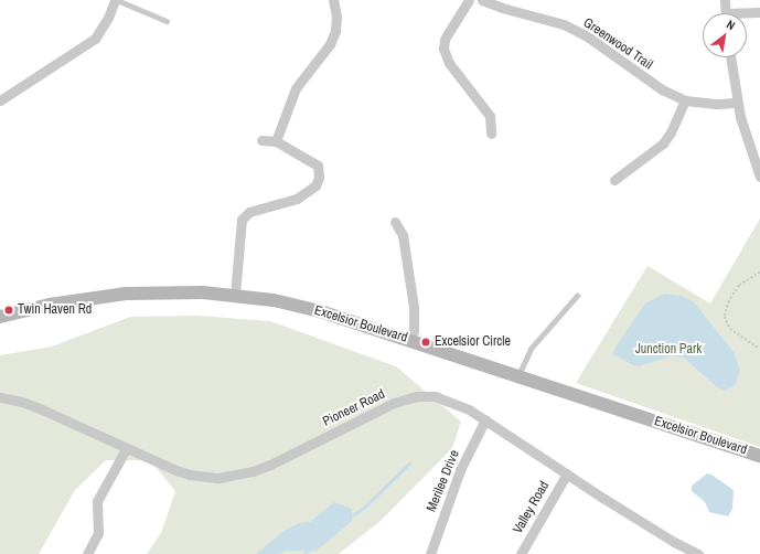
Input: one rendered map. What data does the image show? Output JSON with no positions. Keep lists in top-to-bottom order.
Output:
{
  "streets": {
    "main road": ["Excelsior Boulevard"],
    "street": [
      "Greenwood Trail",
      "Pioneer Road",
      "Merilee Drive",
      "Valley Road"
    ]
  },
  "crossings": [
    ["Pioneer Road", "Merilee Drive"],
    ["Pioneer Road", "Valley Road"]
  ],
  "parks": ["Junction Park"],
  "places": ["Twin Haven Rd", "Excelsior Circle"],
  "north": "top right"
}
